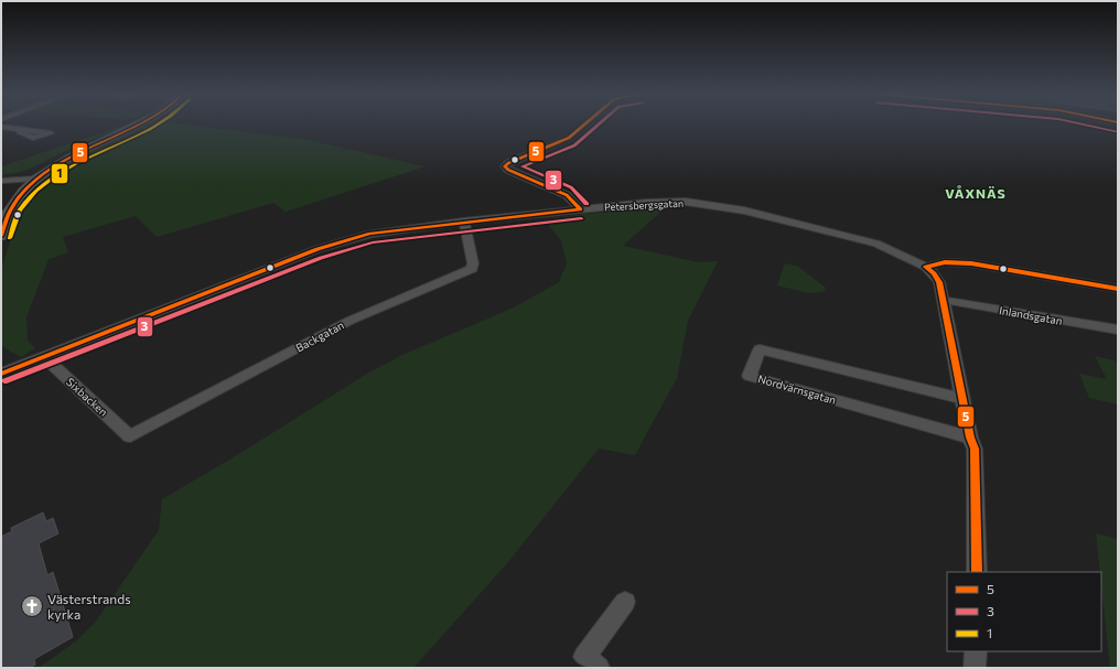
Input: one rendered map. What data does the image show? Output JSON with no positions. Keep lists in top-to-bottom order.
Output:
{
  "streets": {
    "street": [
      "Petersbergsgatan",
      "Inlandsgatan",
      "Backgatan",
      "Nordvärnsgatan",
      "Sixbacken"
    ]
  },
  "crossings": [
    ["Petersbergsgatan", "Backgatan"],
    ["Petersbergsgatan", "Sixbacken"],
    ["Backgatan", "Sixbacken"]
  ],
  "districts": ["VÅXNÄS"],
  "places": {
    "church": ["Västerstrands kyrka"]
  },
  "lines": ["transit line 5", "transit line 3", "transit line 1"],
  "legend": ["5", "3", "1"]
}
